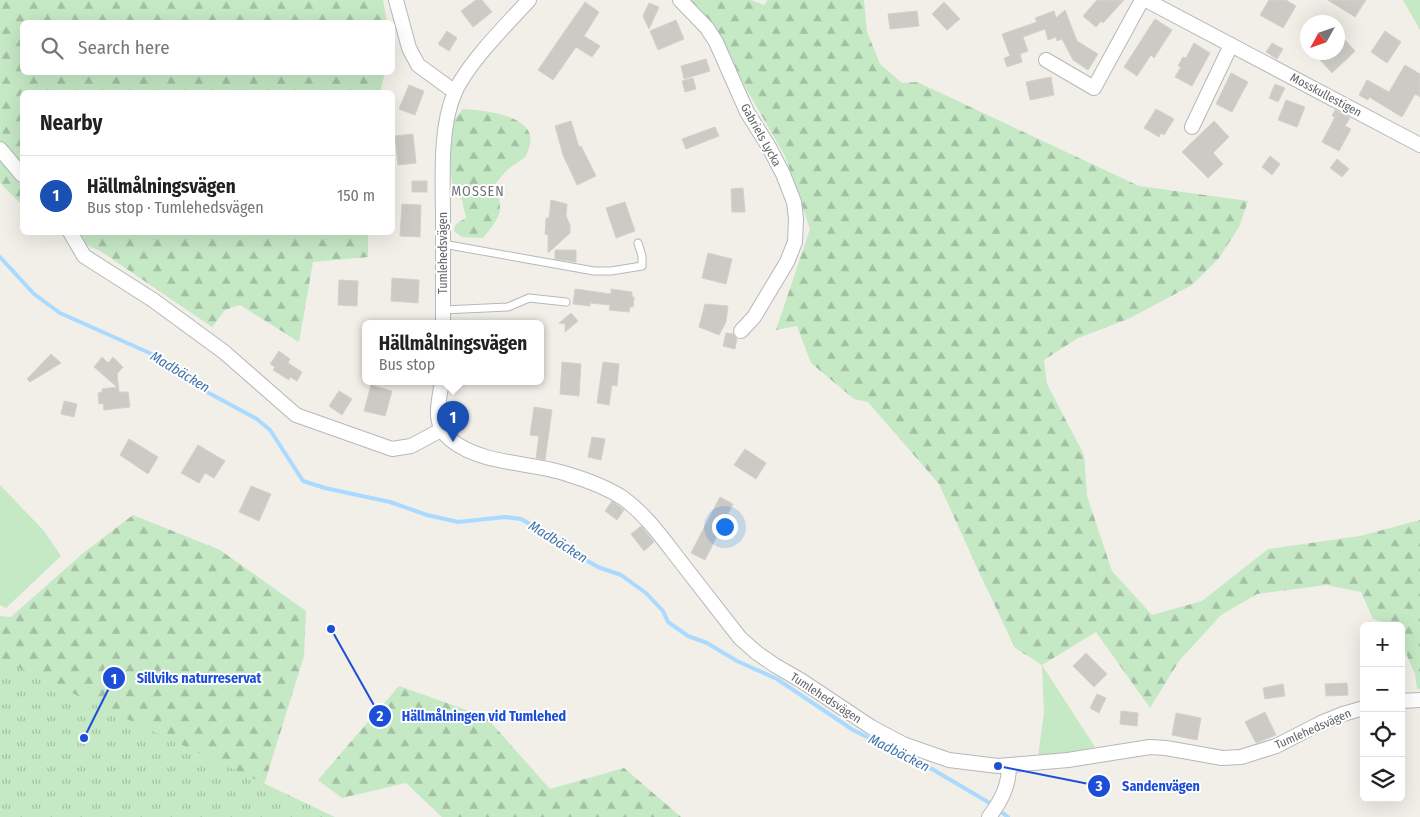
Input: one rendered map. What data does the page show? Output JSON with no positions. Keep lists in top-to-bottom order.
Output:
{
  "streets": {
    "street": ["Mosskullestigen", "Gabriels Lycka", "Tumlehedsvägen"]
  },
  "districts": ["MOSSEN"],
  "water": ["Madbäcken"],
  "places": ["Hällmålningen vid Tumlehed", "Sillviks naturreservat", "Sandenvägen"],
  "north": "bottom left",
  "page": {
    "search": "Search here",
    "heading": "Nearby",
    "list": [
      {
        "mark": "1",
        "name": "Hällmålningsvägen",
        "note": "Bus stop · Tumlehedsvägen",
        "value": "150 m"
      }
    ],
    "popup": ["Hällmålningsvägen", "Bus stop"],
    "pins": "1",
    "map_buttons": ["+", "−"]
  }
}
